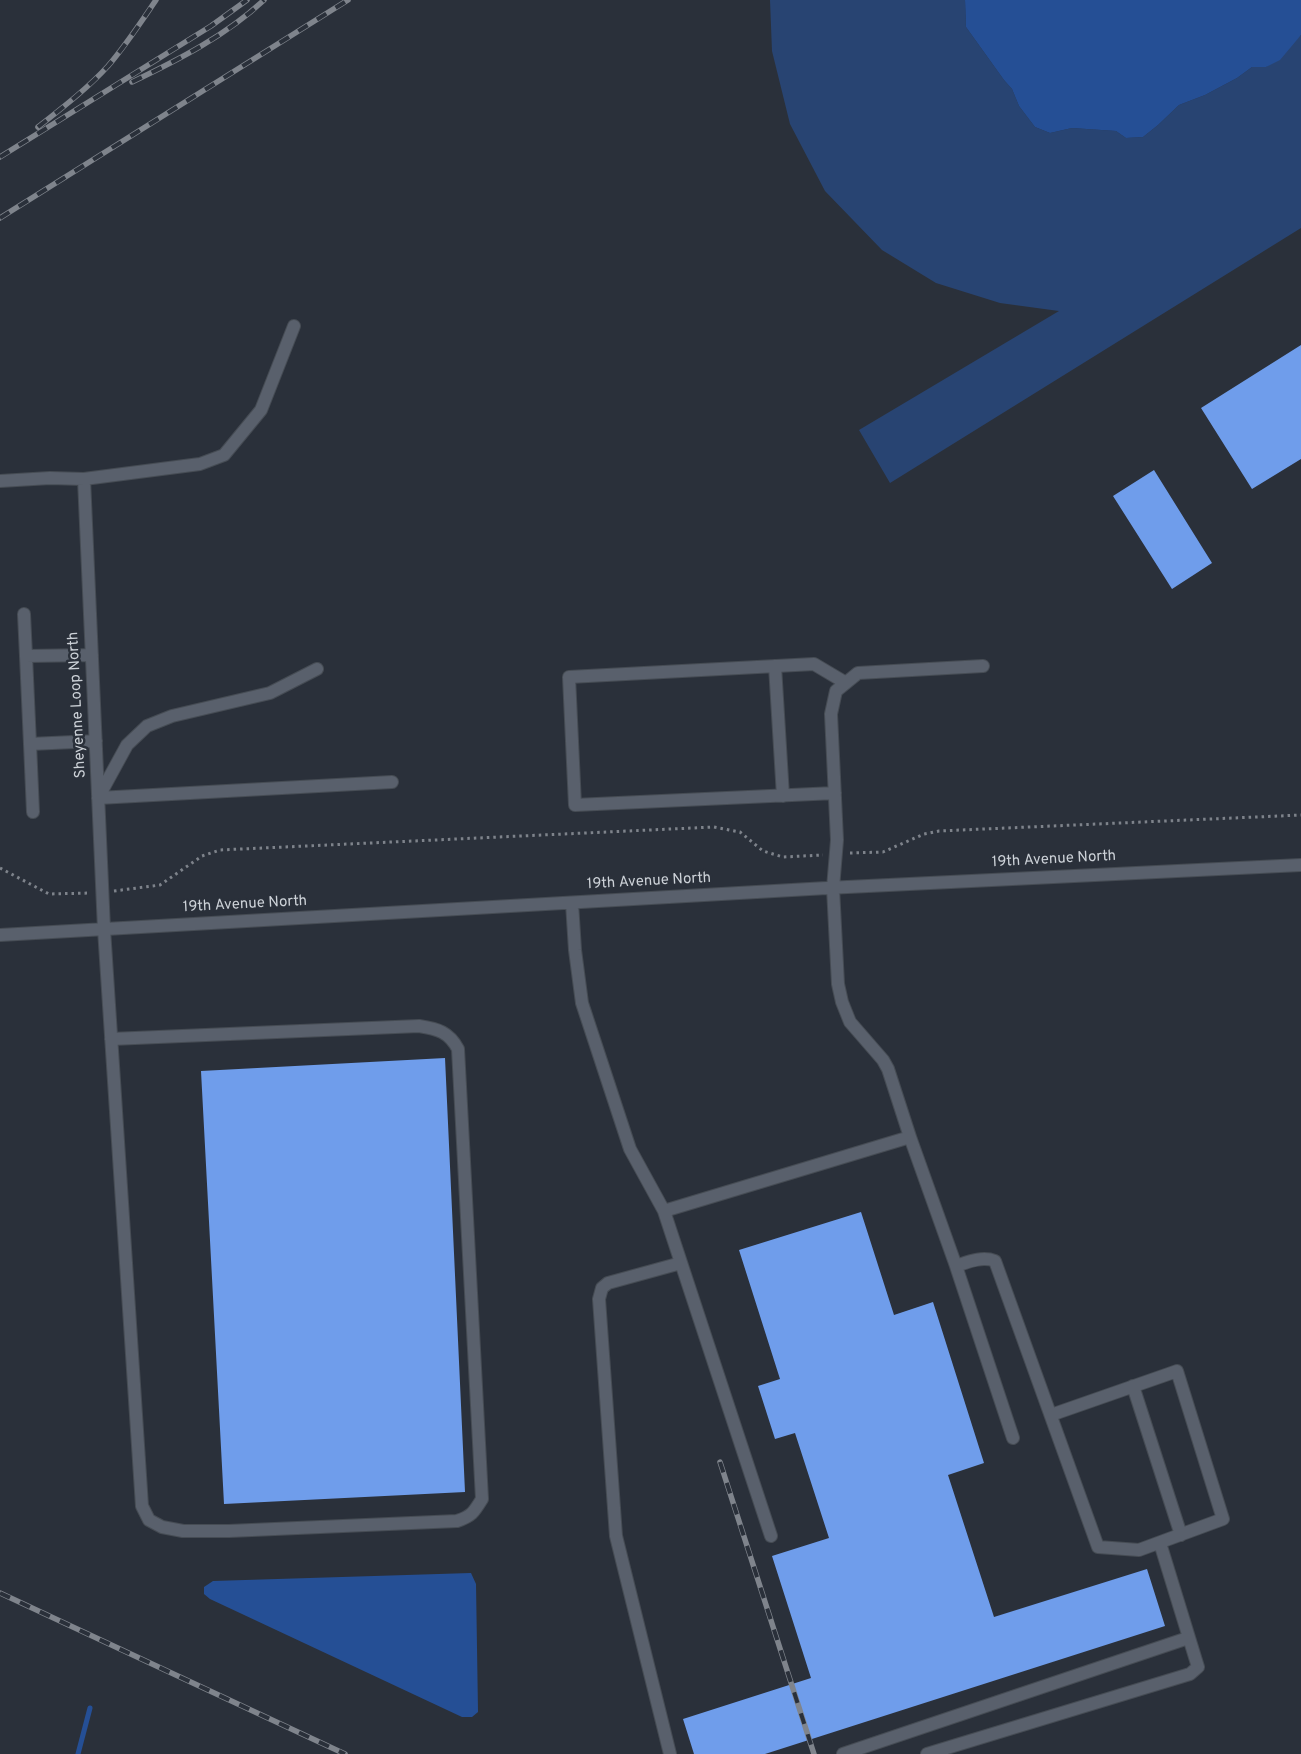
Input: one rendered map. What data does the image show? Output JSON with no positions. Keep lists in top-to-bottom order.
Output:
{
  "streets": {
    "street": ["Sheyenne Loop North", "19th Avenue North"]
  },
  "crossings": [
    ["Sheyenne Loop North", "19th Avenue North"]
  ]
}
